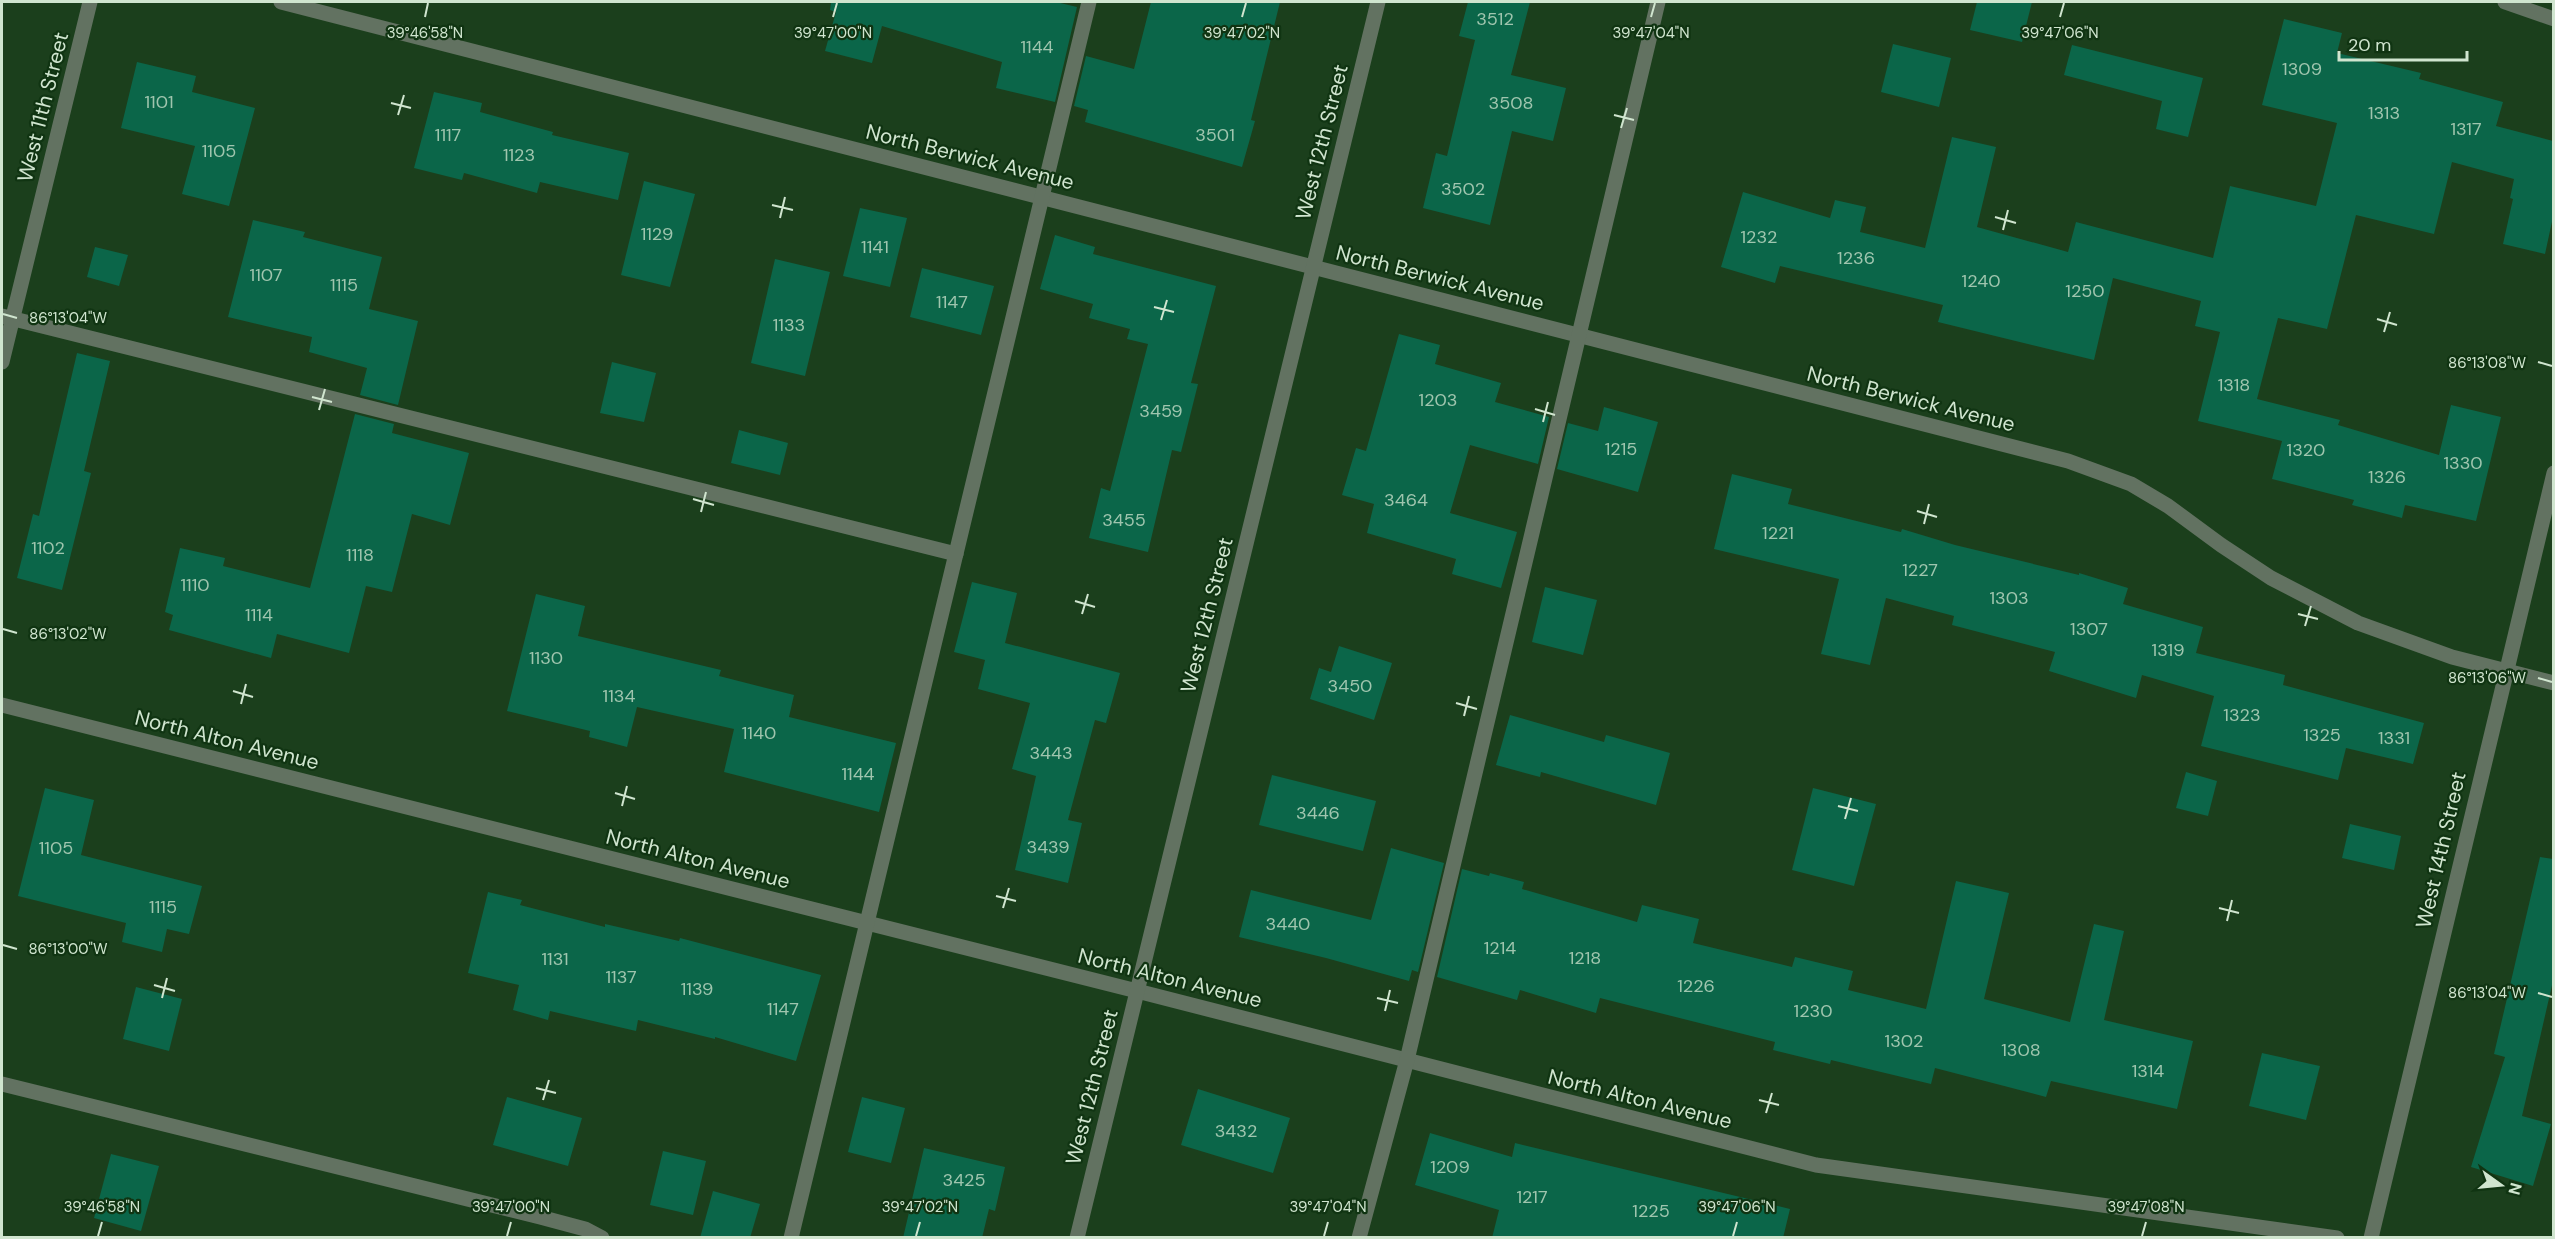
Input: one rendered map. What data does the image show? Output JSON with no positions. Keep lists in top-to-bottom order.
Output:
{
  "streets": {
    "street": [
      "West 11th Street",
      "West 12th Street",
      "North Berwick Avenue",
      "North Alton Avenue",
      "West 14th Street"
    ]
  },
  "crossings": [
    ["West 12th Street", "North Berwick Avenue"],
    ["West 12th Street", "North Alton Avenue"],
    ["North Berwick Avenue", "West 14th Street"]
  ],
  "house_numbers": [
    "3512",
    "1144",
    "1309",
    "1101",
    "3508",
    "1313",
    "1317",
    "1117",
    "3501",
    "1105",
    "1123",
    "3502",
    "1129",
    "1232",
    "1141",
    "1236",
    "1107",
    "1240",
    "1115",
    "1250",
    "1147",
    "1133",
    "1318",
    "1203",
    "3459",
    "1215",
    "1320",
    "1330",
    "1326",
    "3464",
    "3455",
    "1221",
    "1102",
    "1118",
    "1227",
    "1110",
    "1303",
    "1114",
    "1307",
    "1319",
    "1130",
    "3450",
    "1134",
    "1323",
    "1140",
    "1325",
    "1331",
    "3443",
    "1144",
    "3446",
    "3439",
    "1105",
    "1115",
    "3440",
    "1214",
    "1218",
    "1131",
    "1137",
    "1226",
    "1139",
    "1147",
    "1230",
    "1302",
    "1308",
    "1314",
    "3432",
    "1209",
    "3425",
    "1217",
    "1225"
  ],
  "scale_bar": "20 m",
  "north": "right",
  "coordinates": [
    "39°46'58\"N",
    "39°47'00\"N",
    "39°47'02\"N",
    "39°47'04\"N",
    "39°47'06\"N",
    "86°13'04\"W",
    "86°13'08\"W",
    "86°13'02\"W",
    "86°13'06\"W",
    "86°13'00\"W",
    "39°47'08\"N"
  ]
}
